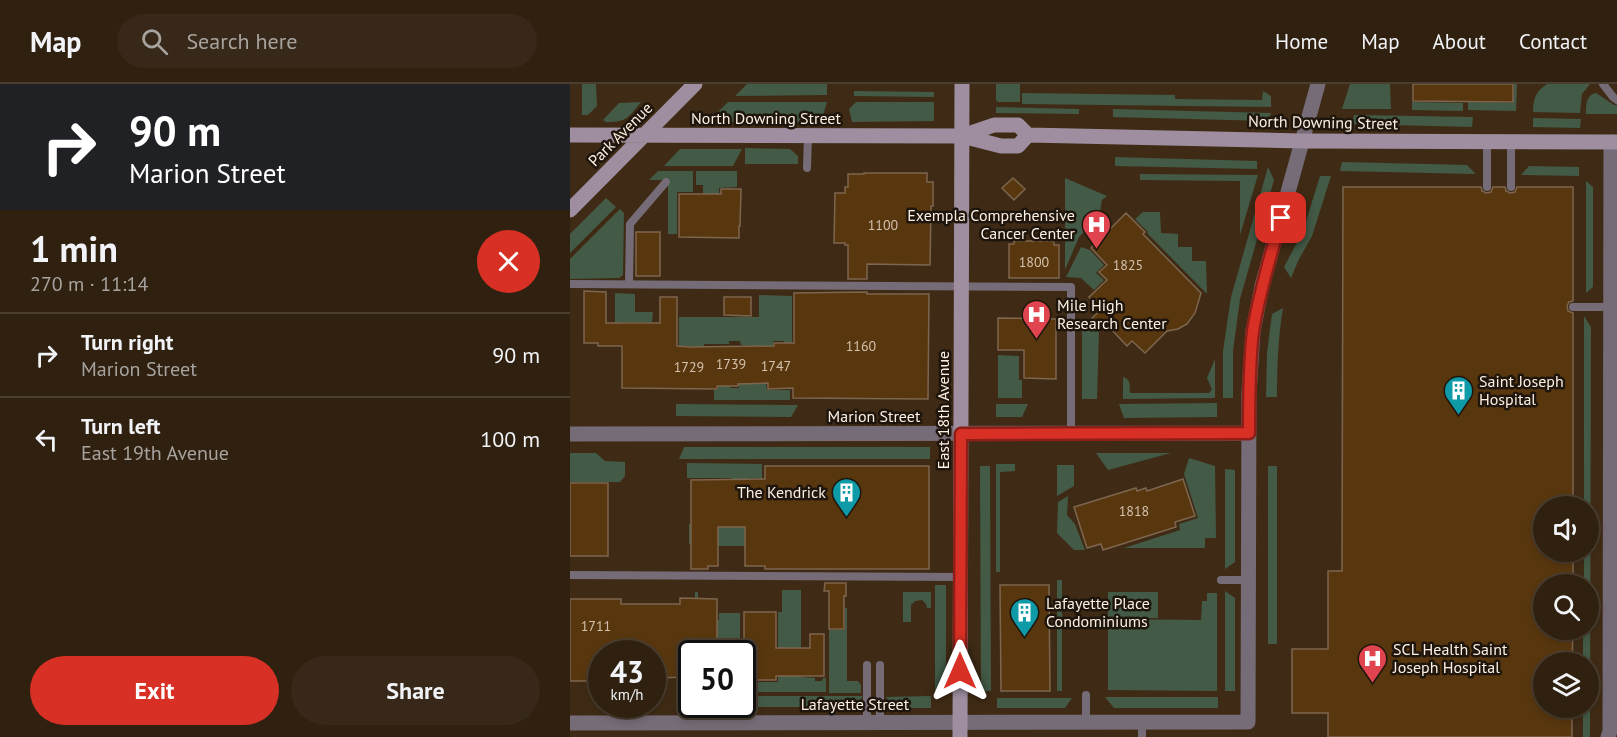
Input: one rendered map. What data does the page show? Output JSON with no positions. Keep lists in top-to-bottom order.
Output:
{
  "streets": {
    "main road": ["North Downing Street", "Park Avenue", "East 18th Avenue"],
    "street": ["Marion Street", "Lafayette Street"]
  },
  "crossings": [
    ["North Downing Street", "Park Avenue"],
    ["North Downing Street", "East 18th Avenue"],
    ["East 18th Avenue", "Marion Street"],
    ["East 18th Avenue", "Lafayette Street"]
  ],
  "places": {
    "hospital": ["Exempla Comprehensive Cancer Center", "Mile High Research Center", "SCL Health Saint Joseph Hospital"],
    "building": ["Saint Joseph Hospital", "The Kendrick", "Lafayette Place Condominiums"]
  },
  "house_numbers": [
    "1100",
    "1800",
    "1825",
    "1160",
    "1739",
    "1747",
    "1729",
    "1818",
    "1711"
  ],
  "page": {
    "header": "Map",
    "search": "Search here",
    "nav": [
      "Home",
      "Map",
      "About",
      "Contact"
    ],
    "turn": ["90 m", "Marion Street"],
    "heading": ["1 min", "270 m · 11:14"],
    "list": [
      {
        "name": "Turn right",
        "note": "Marion Street",
        "value": "90 m"
      },
      {
        "name": "Turn left",
        "note": "East 19th Avenue",
        "value": "100 m"
      }
    ],
    "speed": "43 km/h",
    "limit": "50",
    "buttons": ["Exit", "Share"]
  }
}
